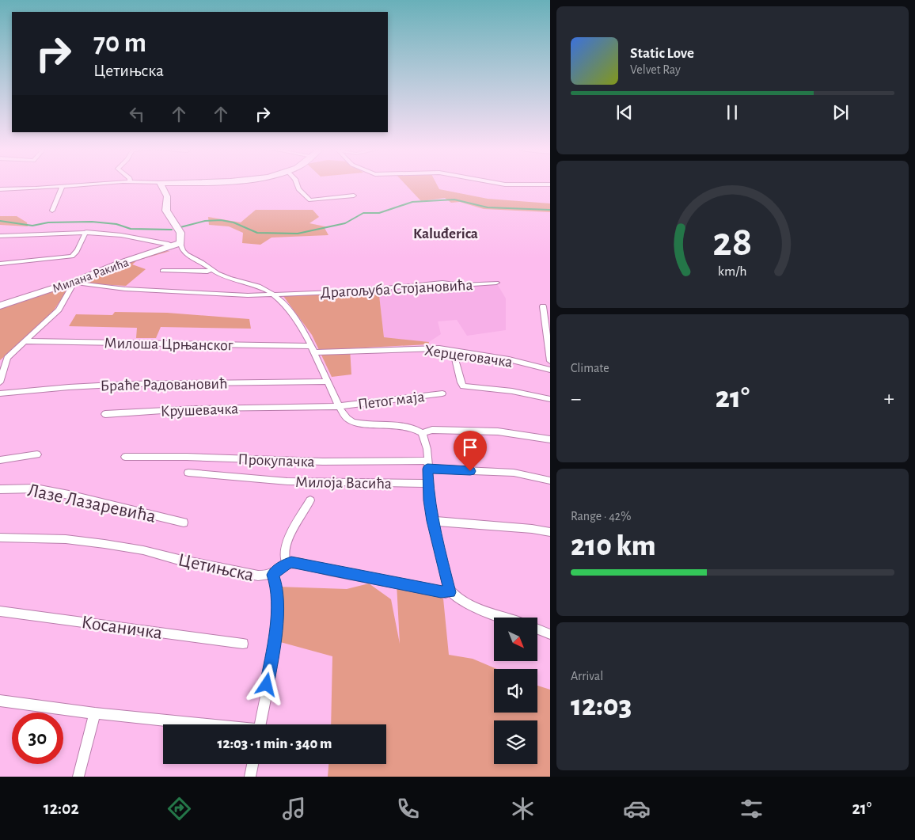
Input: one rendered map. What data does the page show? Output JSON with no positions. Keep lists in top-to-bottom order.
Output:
{
  "streets": {
    "street": [
      "Милана Ракића",
      "Драгољуба Стојановића",
      "Милоша Црњанског",
      "Херцеговачка",
      "Браће Радовановић",
      "Петог маја",
      "Крушевачка",
      "Прокупачка",
      "Милоја Васића",
      "Лазе Лазаревића",
      "Цетињска",
      "Косаничка"
    ]
  },
  "crossings": [
    ["Милана Ракића", "Драгољуба Стојановића"],
    ["Драгољуба Стојановића", "Милоша Црњанског"],
    ["Драгољуба Стојановића", "Херцеговачка"],
    ["Драгољуба Стојановића", "Браће Радовановић"],
    ["Драгољуба Стојановића", "Петог маја"],
    ["Милоша Црњанског", "Херцеговачка"],
    ["Петог маја", "Крушевачка"]
  ],
  "districts": ["Kaluđerica"],
  "north": "bottom right",
  "page": {
    "turn": ["70 m", "Цетињска"],
    "song": ["Static Love", "Velvet Ray"],
    "tile": [
      "Climate",
      ["Range · 42%", "210 km"],
      ["Arrival", "12:03"]
    ],
    "heat": ["−", "21°", "+"],
    "limit": "30",
    "trip": "12:03 · 1 min · 340 m",
    "tabs": ["12:02", "21°"],
    "gauge": ["28", "km/h"]
  }
}
